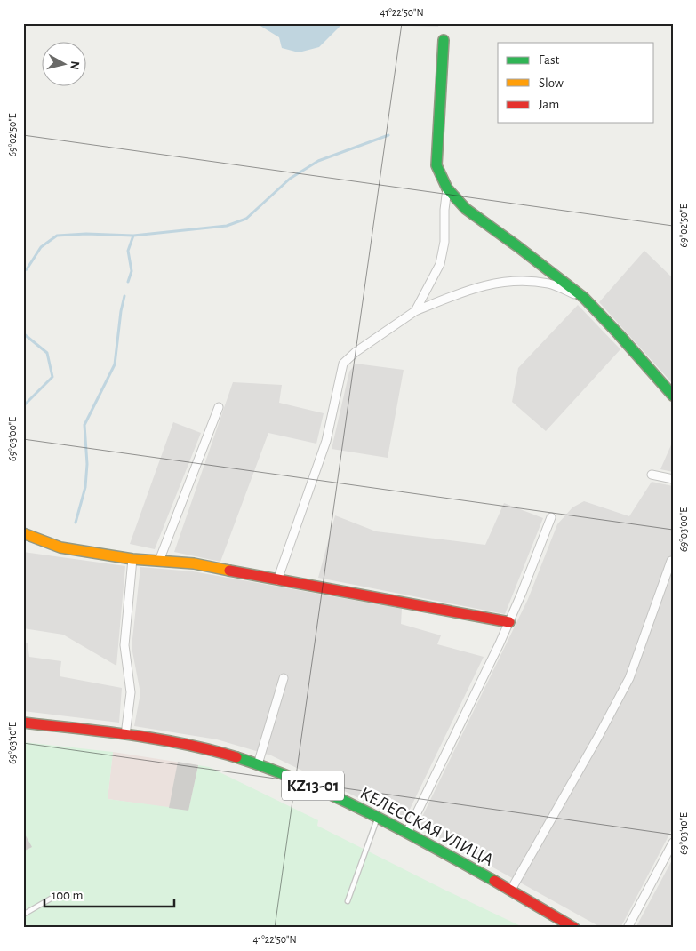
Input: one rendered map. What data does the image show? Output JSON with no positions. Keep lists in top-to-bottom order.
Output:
{
  "streets": {
    "street": ["KZ13-01", "КЕЛЕССКАЯ УЛИЦА"]
  },
  "legend": ["Fast", "Slow", "Jam"],
  "scale_bar": "100 m",
  "north": "right",
  "coordinates": [
    "41°22'50\"N",
    "69°02'50\"E",
    "69°03'00\"E",
    "69°03'10\"E"
  ]
}
